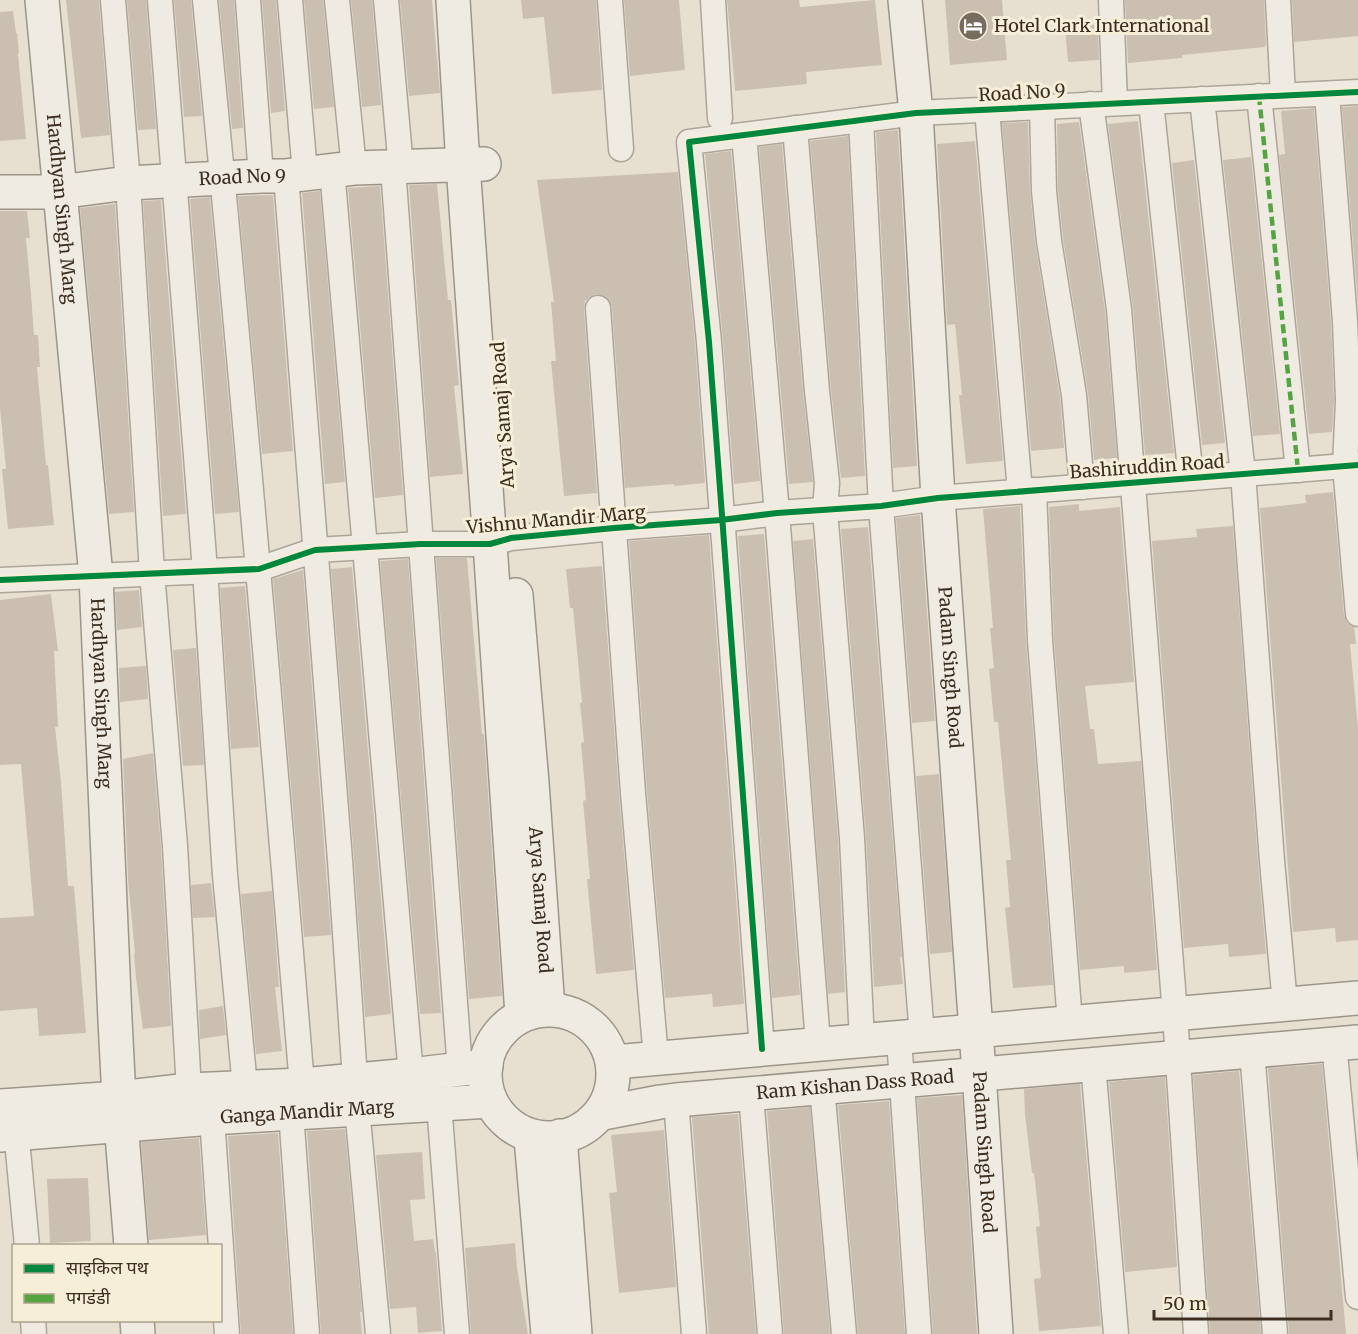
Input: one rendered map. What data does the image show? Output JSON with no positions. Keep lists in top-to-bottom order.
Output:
{
  "streets": {
    "street": [
      "Road No 9",
      "Hardhyan Singh Marg",
      "Bashiruddin Road",
      "Vishnu Mandir Marg",
      "Padam Singh Road",
      "Ram Kishan Dass Road",
      "Ganga Mandir Marg"
    ]
  },
  "crossings": [
    ["Road No 9", "Hardhyan Singh Marg"],
    ["Road No 9", "Vishnu Mandir Marg"],
    ["Road No 9", "Padam Singh Road"],
    ["Hardhyan Singh Marg", "Vishnu Mandir Marg"],
    ["Hardhyan Singh Marg", "Ganga Mandir Marg"],
    ["Bashiruddin Road", "Vishnu Mandir Marg"],
    ["Bashiruddin Road", "Padam Singh Road"],
    ["Vishnu Mandir Marg", "Padam Singh Road"],
    ["Padam Singh Road", "Ram Kishan Dass Road"],
    ["Ram Kishan Dass Road", "Ganga Mandir Marg"]
  ],
  "places": {
    "hotel": ["Hotel Clark International"]
  },
  "legend": ["साइकिल पथ", "पगडंडी"],
  "scale_bar": "50 m"
}
